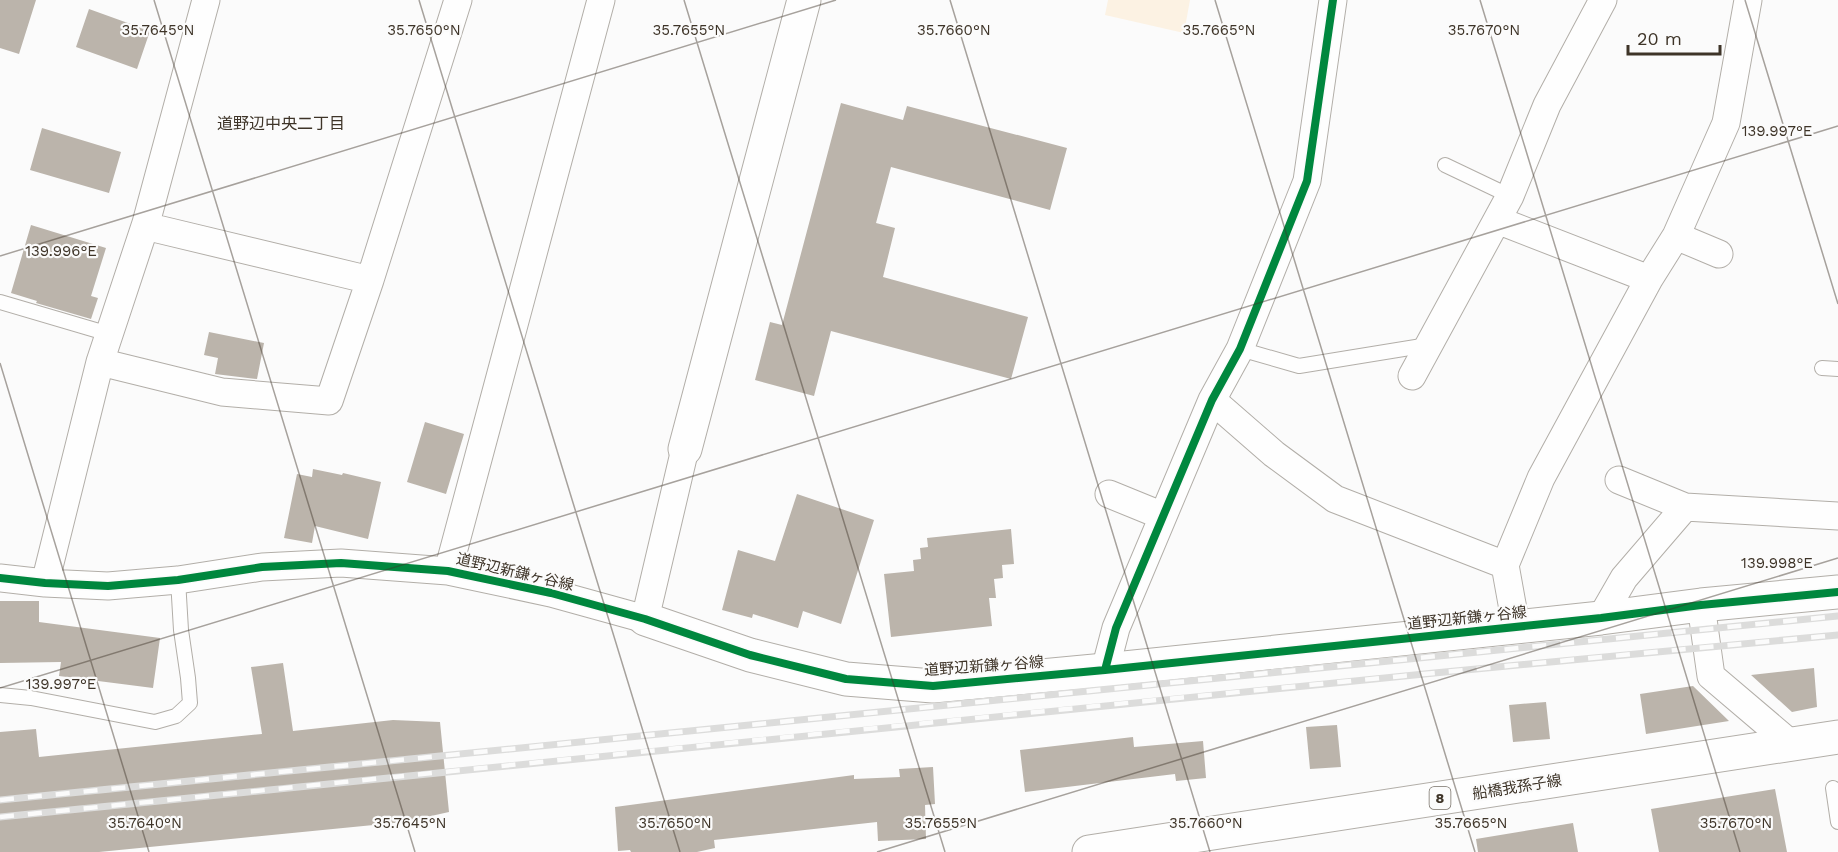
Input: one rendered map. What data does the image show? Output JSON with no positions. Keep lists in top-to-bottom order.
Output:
{
  "streets": {
    "street": ["道野辺新鎌ヶ谷線", "船橋我孫子線", "8"]
  },
  "districts": ["道野辺中央二丁目"],
  "scale_bar": "20 m",
  "coordinates": [
    "35.7645°N",
    "35.7650°N",
    "35.7655°N",
    "35.7660°N",
    "35.7665°N",
    "35.7670°N",
    "139.997°E",
    "139.996°E",
    "139.998°E",
    "35.7640°N"
  ]
}
